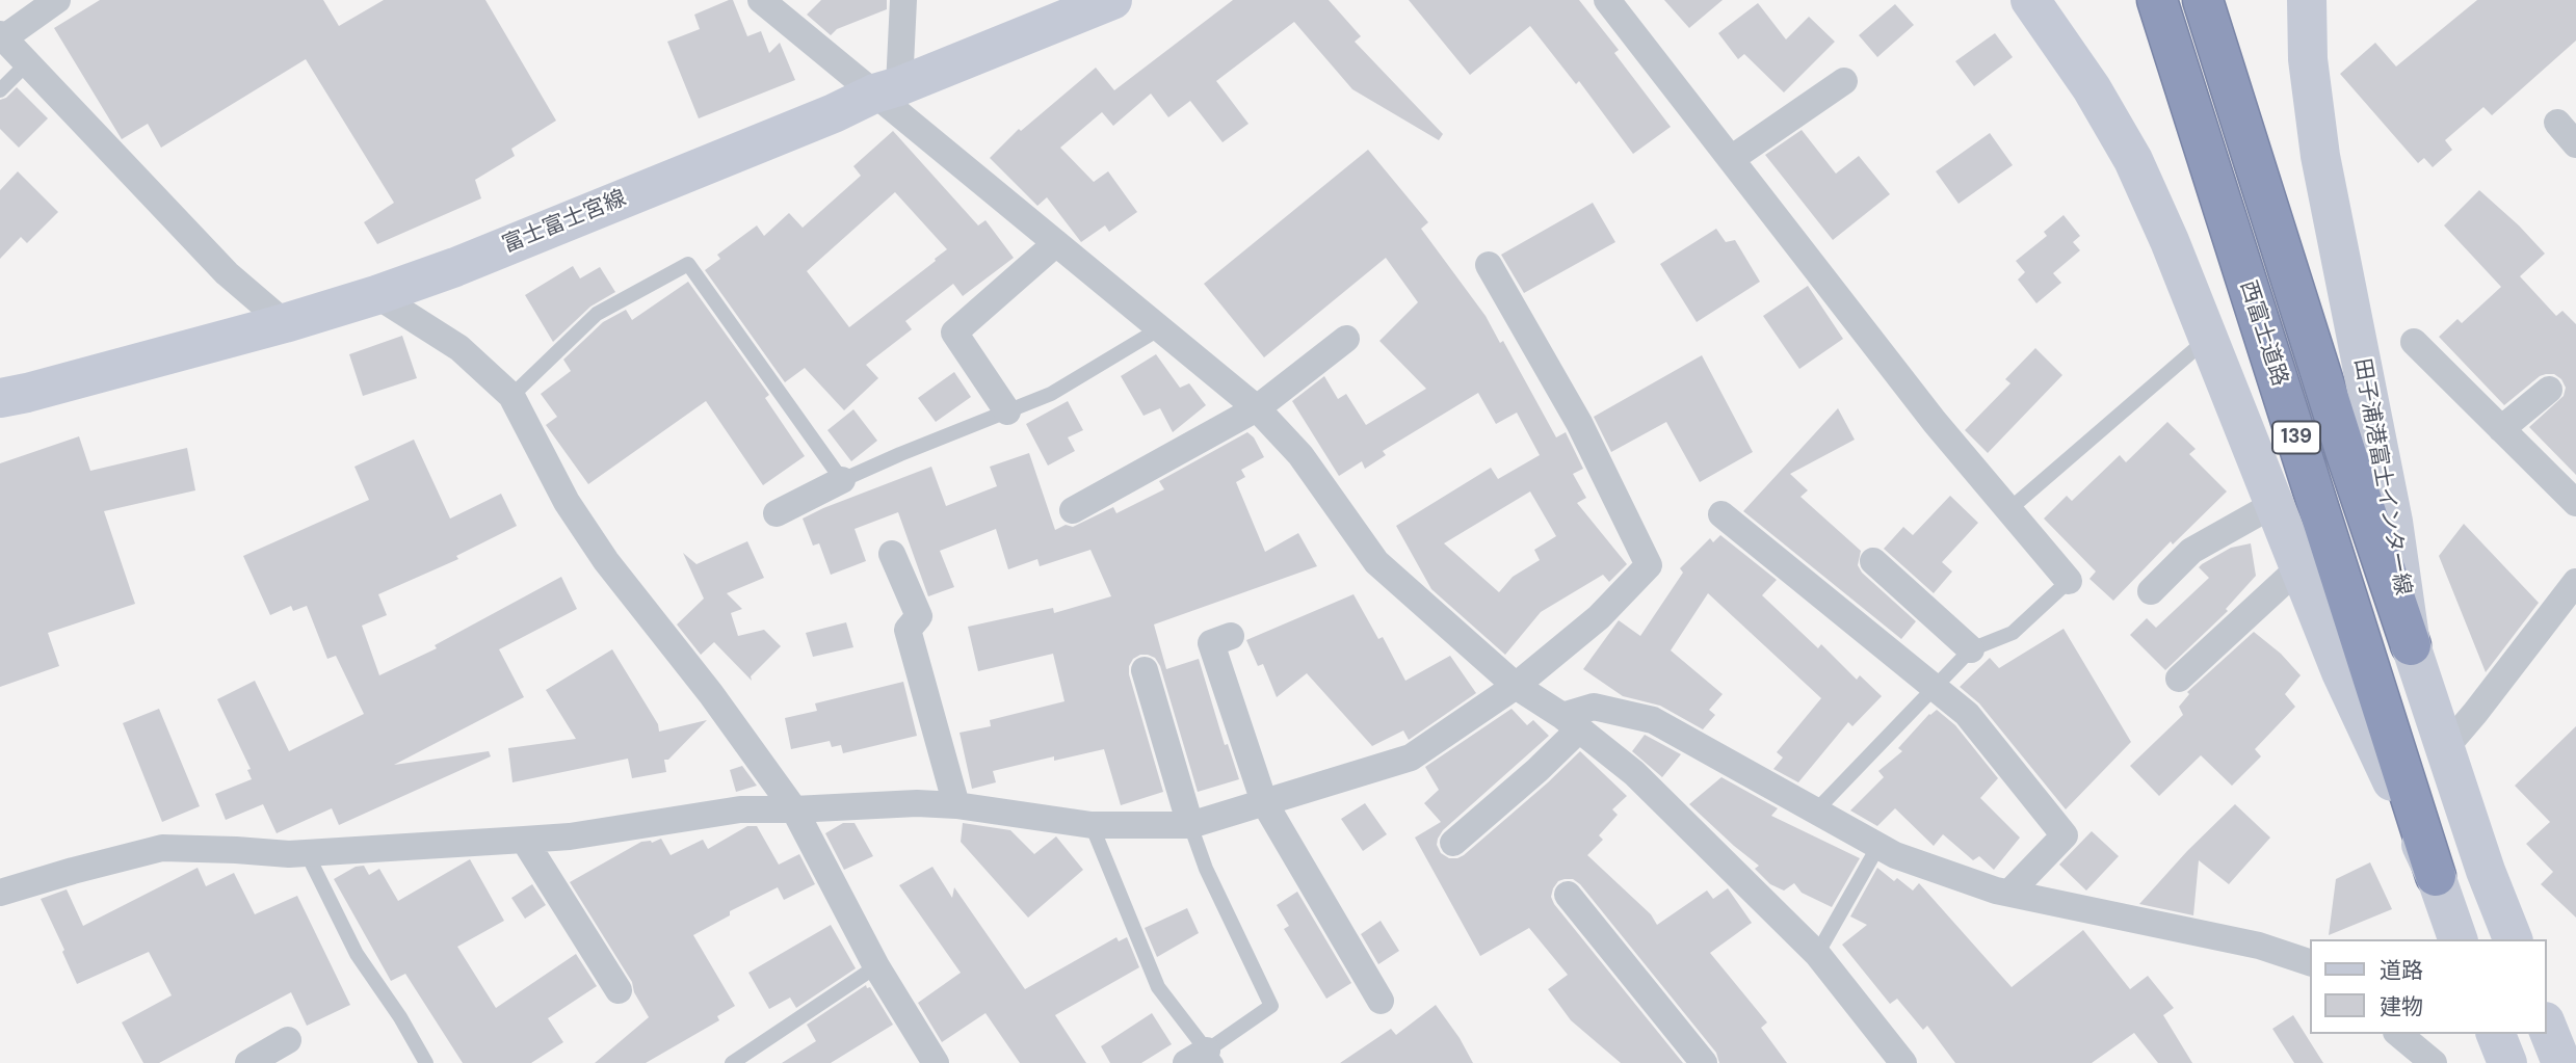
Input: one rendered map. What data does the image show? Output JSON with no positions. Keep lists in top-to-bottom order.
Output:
{
  "streets": {
    "highway": ["西富士道路", "139"],
    "main road": ["富士富士宮線", "田子浦港富士インター線"]
  },
  "crossings": [
    ["西富士道路", "田子浦港富士インター線"]
  ],
  "legend": ["道路", "建物"]
}
